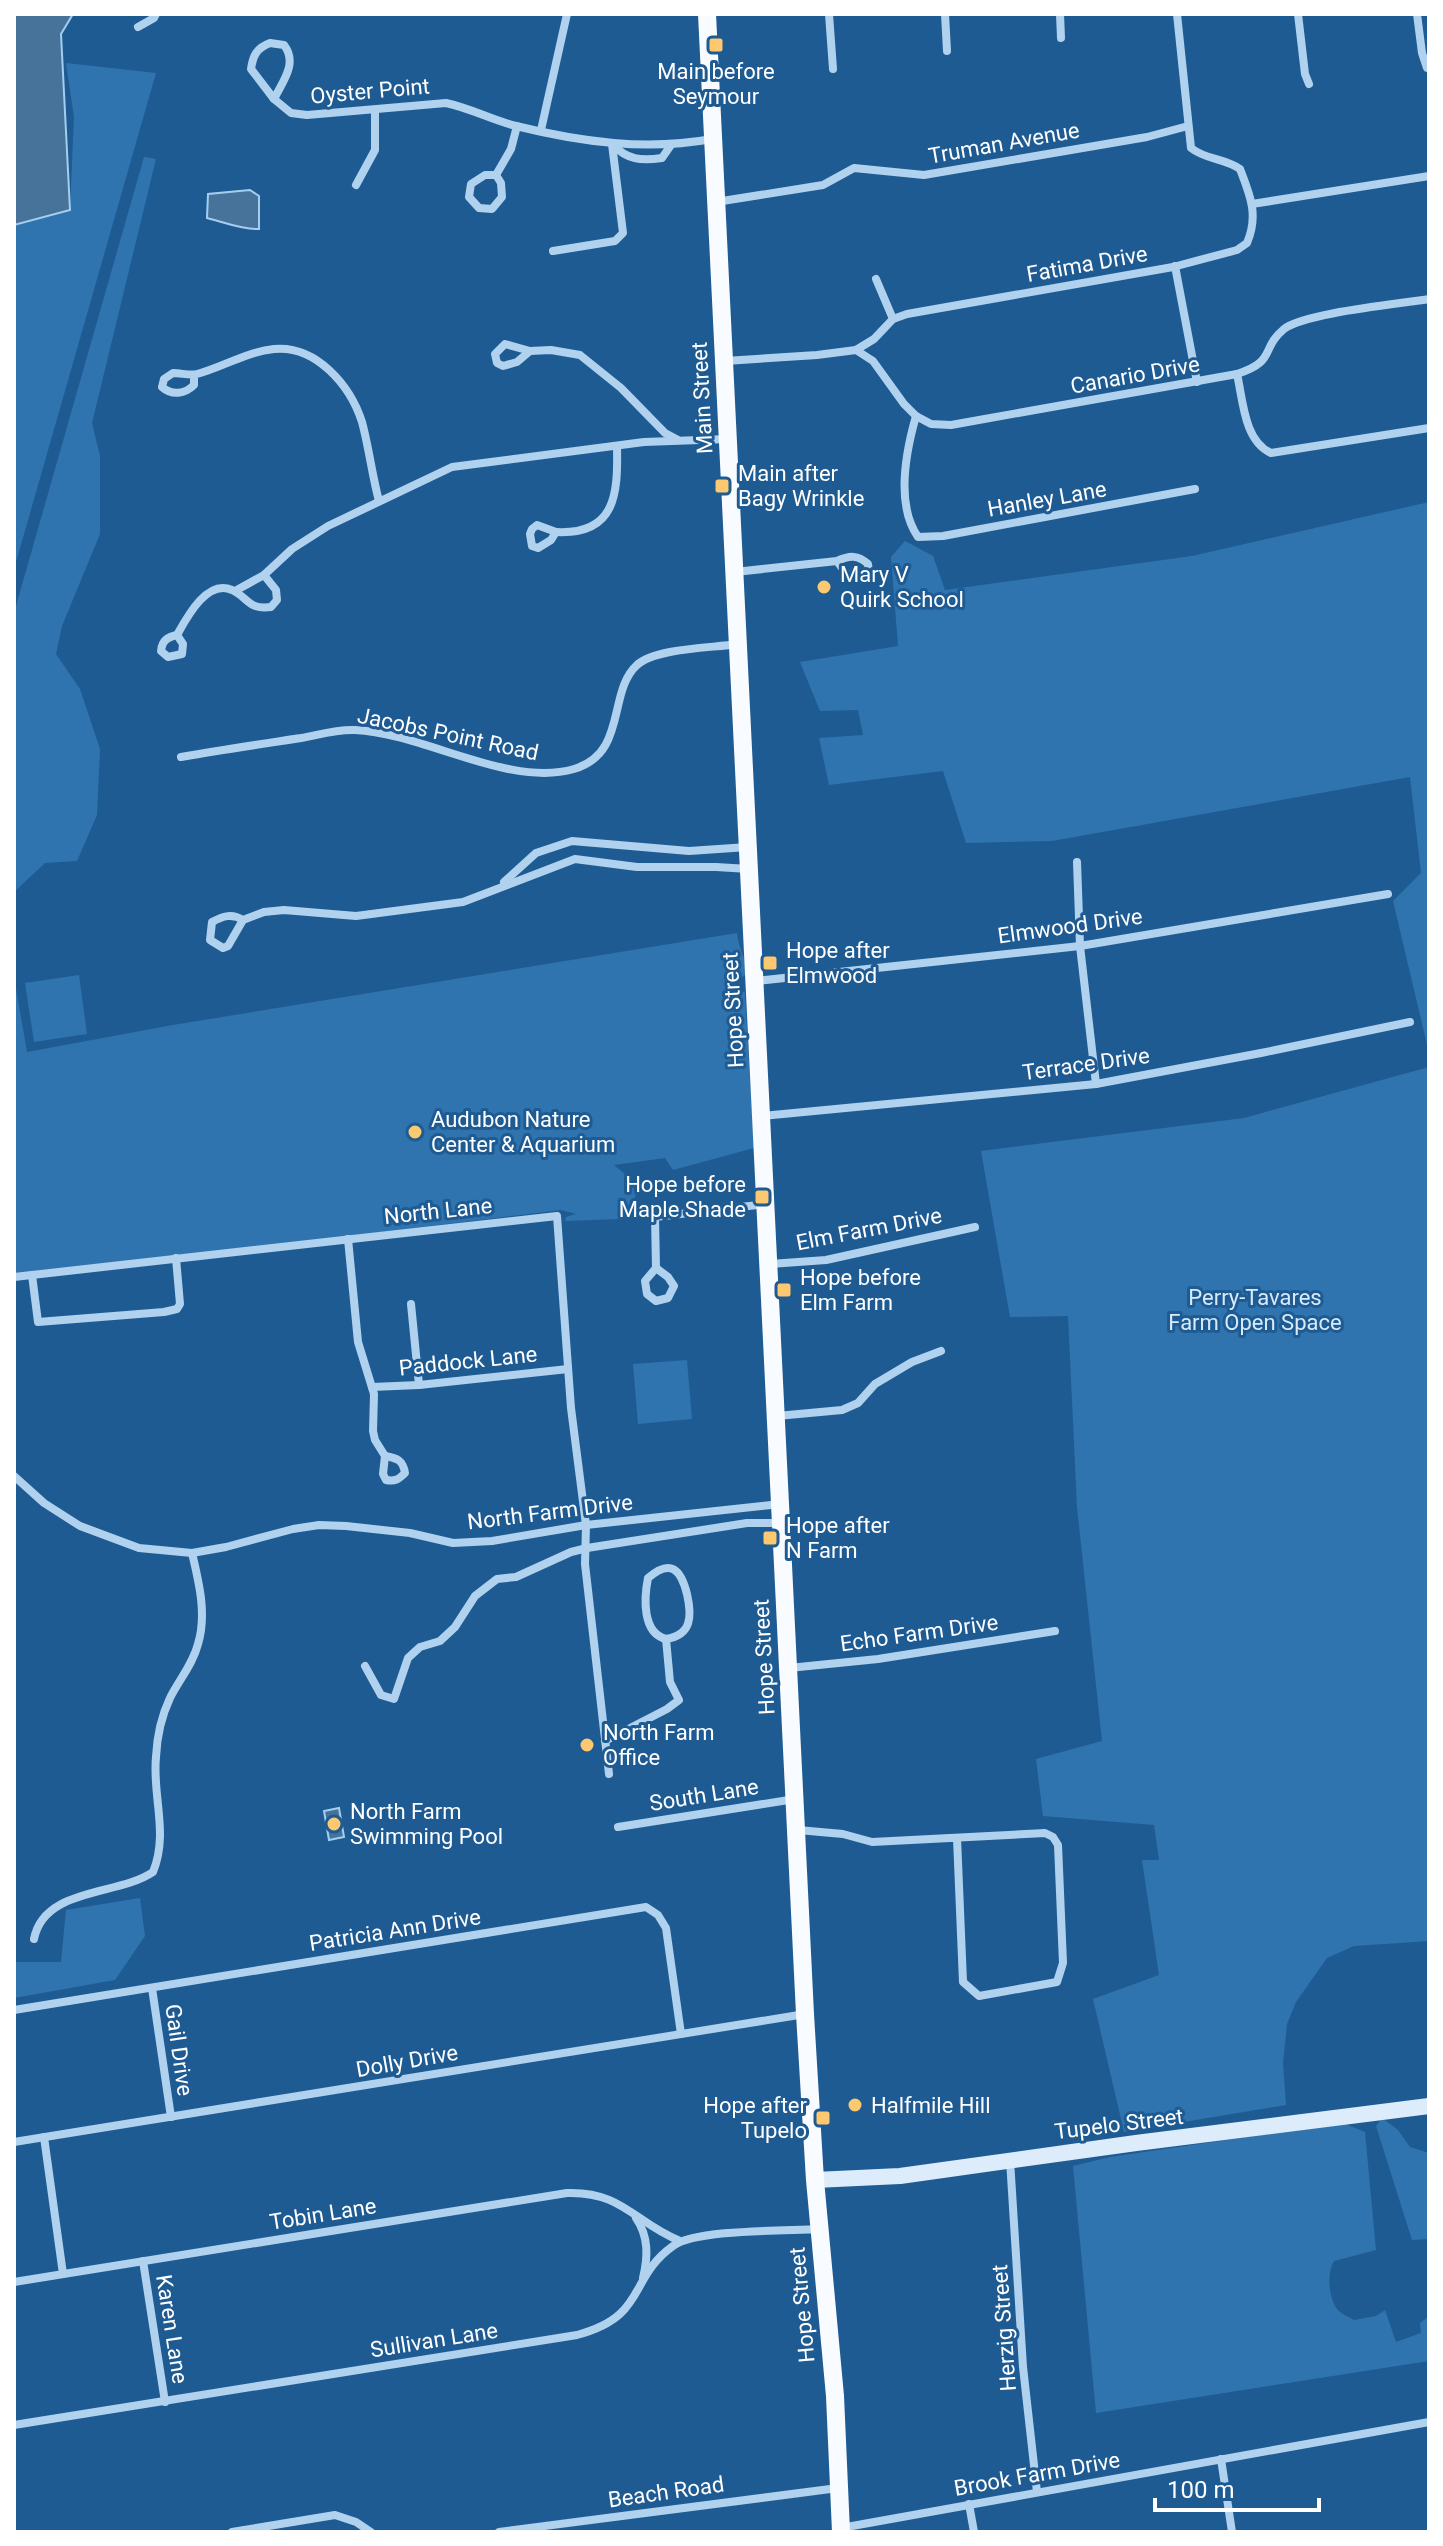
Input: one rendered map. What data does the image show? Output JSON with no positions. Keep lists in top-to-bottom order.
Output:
{
  "streets": {
    "main road": ["Main Street", "Hope Street", "Tupelo Street"],
    "street": [
      "Oyster Point",
      "Truman Avenue",
      "Fatima Drive",
      "Canario Drive",
      "Hanley Lane",
      "Jacobs Point Road",
      "Elmwood Drive",
      "Terrace Drive",
      "North Lane",
      "Elm Farm Drive",
      "Paddock Lane",
      "North Farm Drive",
      "Echo Farm Drive",
      "South Lane",
      "Patricia Ann Drive",
      "Gail Drive",
      "Dolly Drive",
      "Tobin Lane",
      "Herzig Street",
      "Karen Lane",
      "Sullivan Lane",
      "Brook Farm Drive",
      "Beach Road"
    ]
  },
  "crossings": [
    ["Oyster Point", "Main Street"],
    ["Truman Avenue", "Main Street"],
    ["Canario Drive", "Hanley Lane"],
    ["Main Street", "Jacobs Point Road"],
    ["Main Street", "Hope Street"],
    ["Elmwood Drive", "Hope Street"],
    ["Hope Street", "Terrace Drive"],
    ["Hope Street", "Elm Farm Drive"],
    ["Hope Street", "North Farm Drive"],
    ["Hope Street", "Echo Farm Drive"],
    ["Hope Street", "South Lane"],
    ["Hope Street", "Dolly Drive"],
    ["Hope Street", "Tupelo Street"],
    ["Hope Street", "Brook Farm Drive"],
    ["Hope Street", "Beach Road"],
    ["North Lane", "Paddock Lane"],
    ["North Lane", "North Farm Drive"],
    ["Patricia Ann Drive", "Gail Drive"],
    ["Patricia Ann Drive", "Dolly Drive"],
    ["Gail Drive", "Dolly Drive"],
    ["Tupelo Street", "Herzig Street"],
    ["Tobin Lane", "Karen Lane"],
    ["Tobin Lane", "Sullivan Lane"],
    ["Herzig Street", "Brook Farm Drive"],
    ["Karen Lane", "Sullivan Lane"]
  ],
  "parks": ["Perry-Tavares Farm Open Space"],
  "places": {
    "transit": [
      "Main before Seymour",
      "Main after Bagy Wrinkle",
      "Hope after Elmwood",
      "Hope before Maple Shade",
      "Hope before Elm Farm",
      "Hope after N Farm",
      "Hope after Tupelo"
    ],
    "other": [
      "Mary V Quirk School",
      "Audubon Nature Center & Aquarium",
      "North Farm Office",
      "North Farm Swimming Pool",
      "Halfmile Hill"
    ]
  },
  "scale_bar": "100 m"
}
